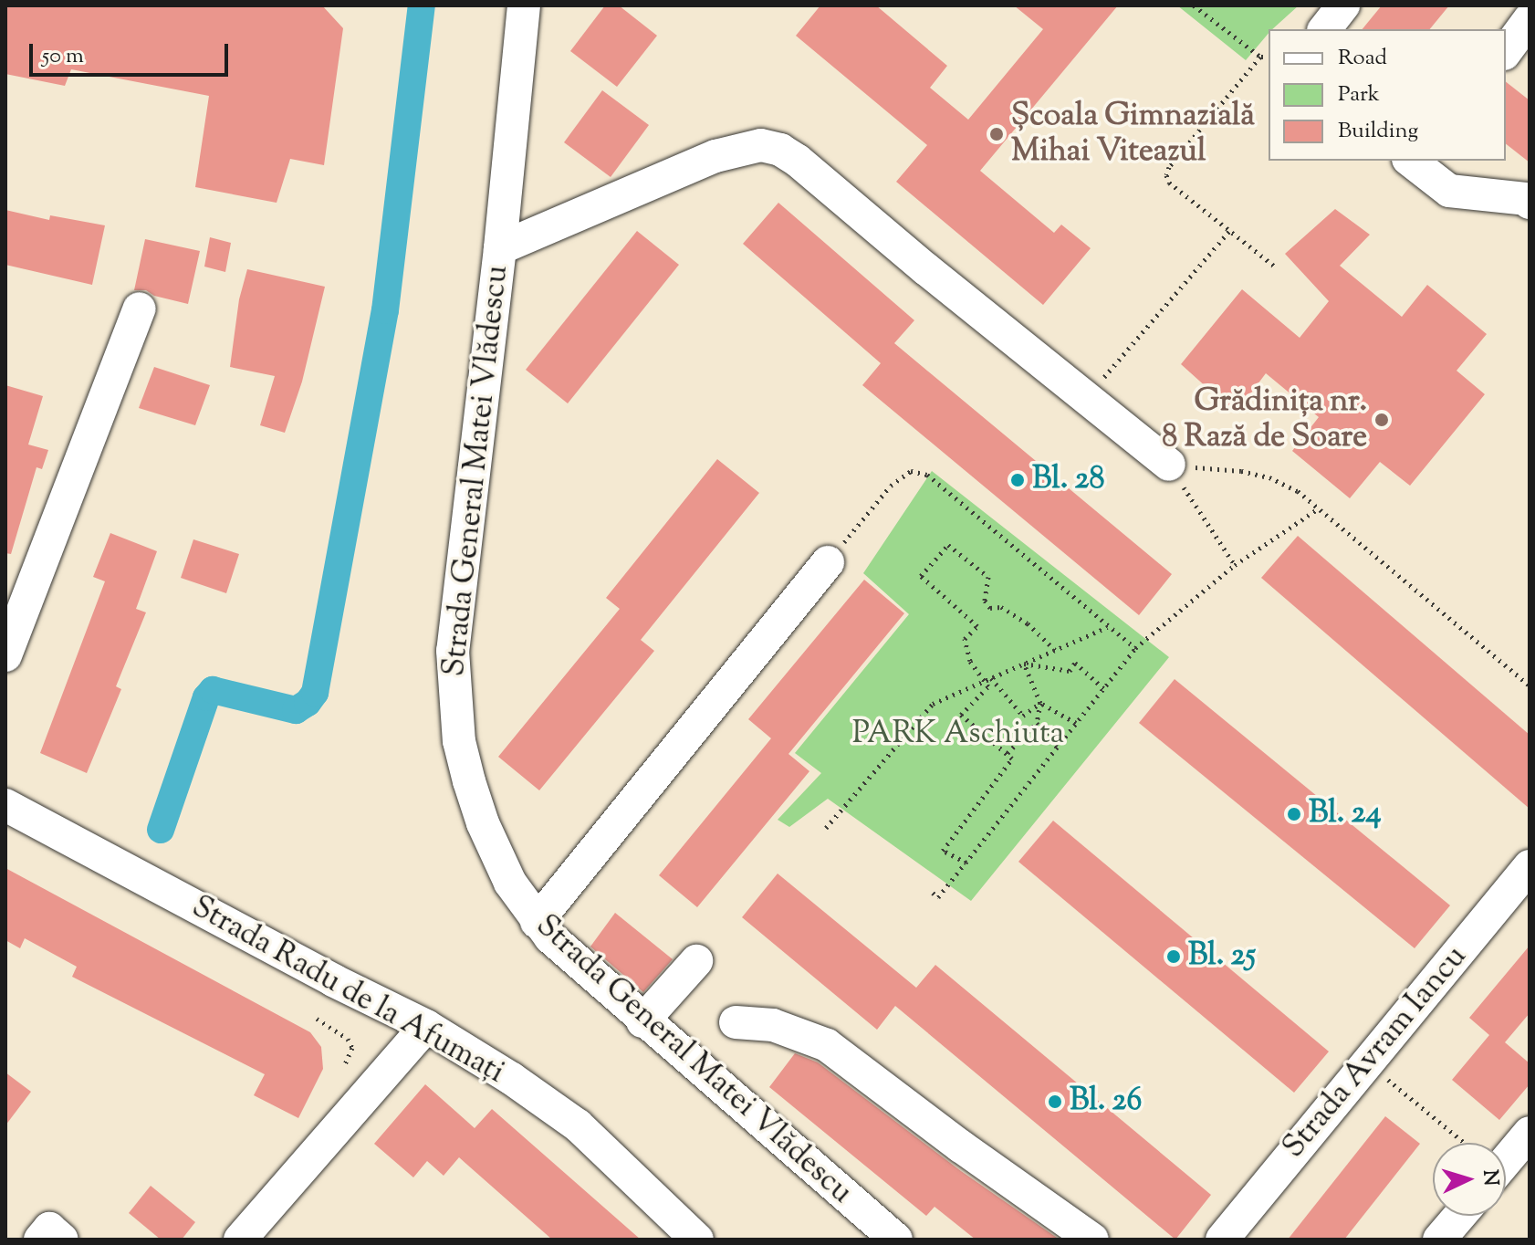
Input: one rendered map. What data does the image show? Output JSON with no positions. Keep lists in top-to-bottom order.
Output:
{
  "streets": {
    "street": ["Strada General Matei Vlădescu", "Strada Radu de la Afumați", "Strada Avram Iancu"]
  },
  "parks": ["PARK Aschiuta"],
  "places": [
    "Școala Gimnazială Mihai Viteazul",
    "Grădiniţa nr. 8 Rază de Soare",
    "Bl. 28",
    "Bl. 24",
    "Bl. 25",
    "Bl. 26"
  ],
  "legend": ["Road", "Park", "Building"],
  "scale_bar": "50 m",
  "north": "right"
}
